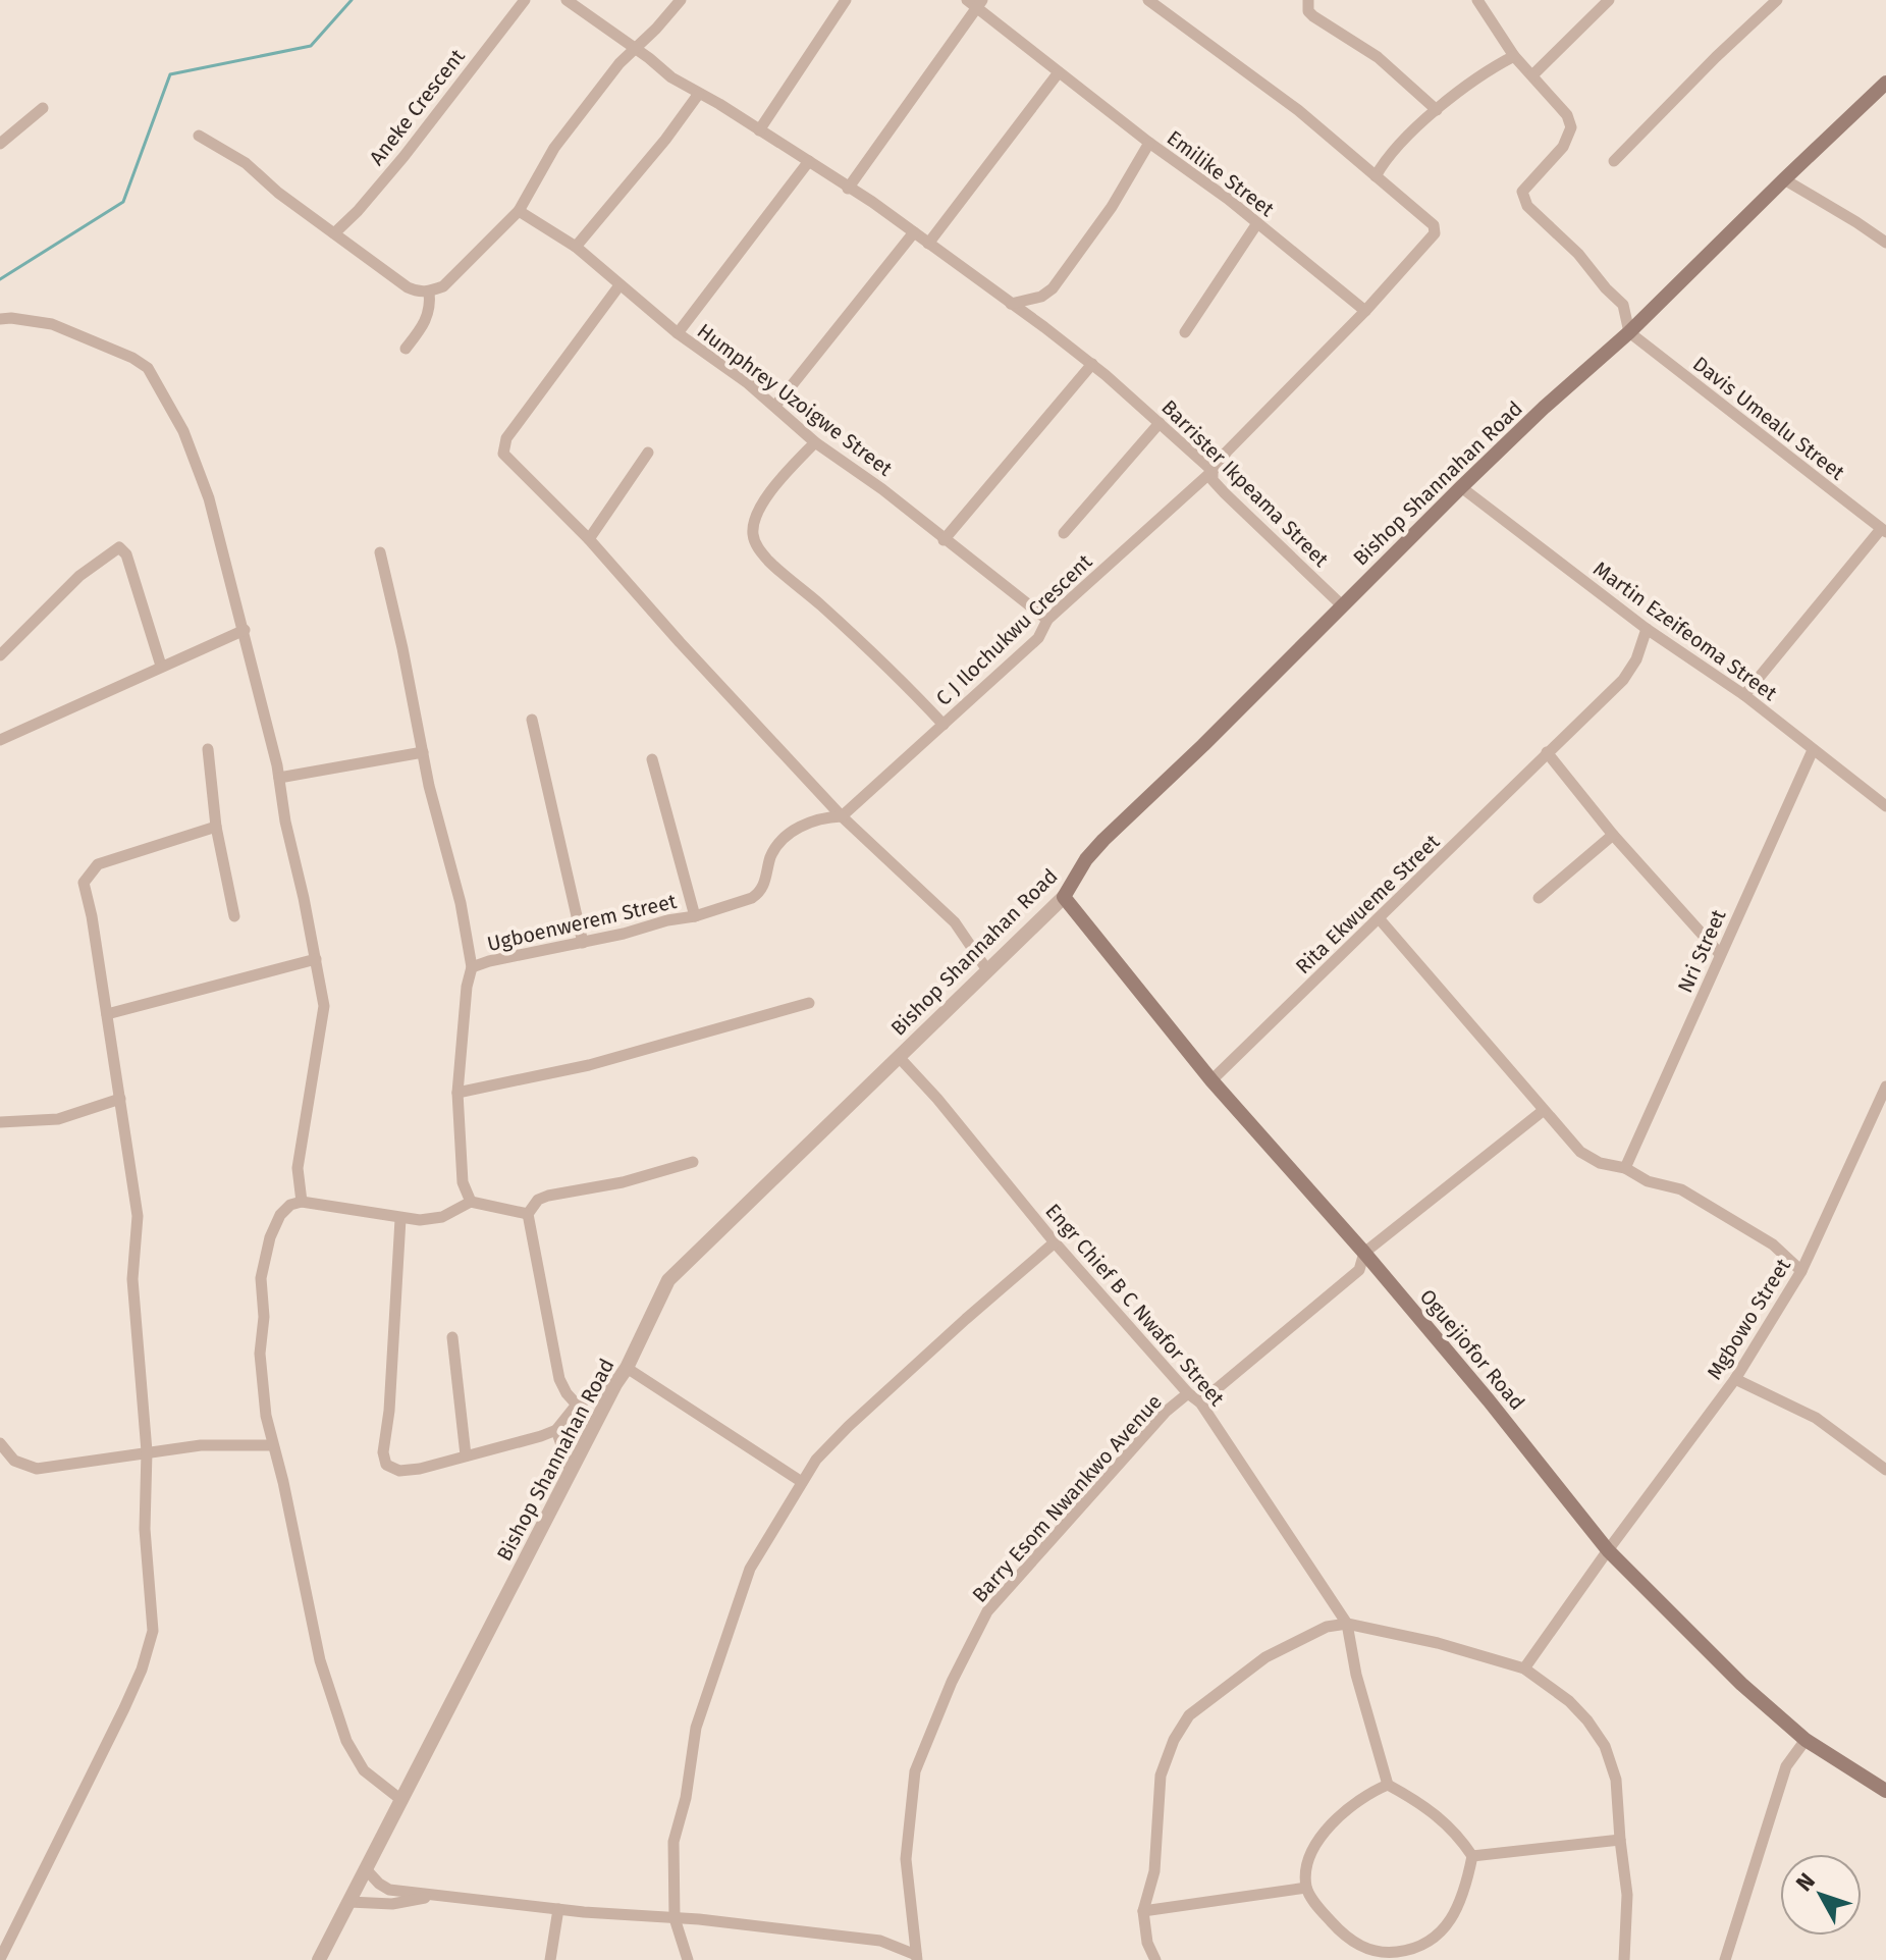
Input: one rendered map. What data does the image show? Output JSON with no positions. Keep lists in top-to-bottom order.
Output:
{
  "streets": {
    "main road": ["Bishop Shannahan Road", "Oguejiofor Road"],
    "street": [
      "Aneke Crescent",
      "Emilike Street",
      "Humphrey Uzoigwe Street",
      "Davis Umealu Street",
      "Barrister Ikpeama Street",
      "C J Ilochukwu Crescent",
      "Martin Ezeifeoma Street",
      "Rita Ekwueme Street",
      "Ugboenwerem Street",
      "Nri Street",
      "Engr Chief B C Nwafor Street",
      "Mgbowo Street",
      "Barry Esom Nwankwo Avenue"
    ]
  },
  "crossings": [
    ["Emilike Street", "Barrister Ikpeama Street"],
    ["Emilike Street", "C J Ilochukwu Crescent"],
    ["Humphrey Uzoigwe Street", "C J Ilochukwu Crescent"],
    ["Davis Umealu Street", "Bishop Shannahan Road"],
    ["Barrister Ikpeama Street", "Bishop Shannahan Road"],
    ["Barrister Ikpeama Street", "C J Ilochukwu Crescent"],
    ["Bishop Shannahan Road", "Martin Ezeifeoma Street"],
    ["Bishop Shannahan Road", "Engr Chief B C Nwafor Street"],
    ["Bishop Shannahan Road", "Oguejiofor Road"],
    ["C J Ilochukwu Crescent", "Ugboenwerem Street"],
    ["Martin Ezeifeoma Street", "Rita Ekwueme Street"],
    ["Martin Ezeifeoma Street", "Nri Street"],
    ["Rita Ekwueme Street", "Oguejiofor Road"],
    ["Engr Chief B C Nwafor Street", "Barry Esom Nwankwo Avenue"],
    ["Mgbowo Street", "Oguejiofor Road"]
  ],
  "north": "top left"
}
